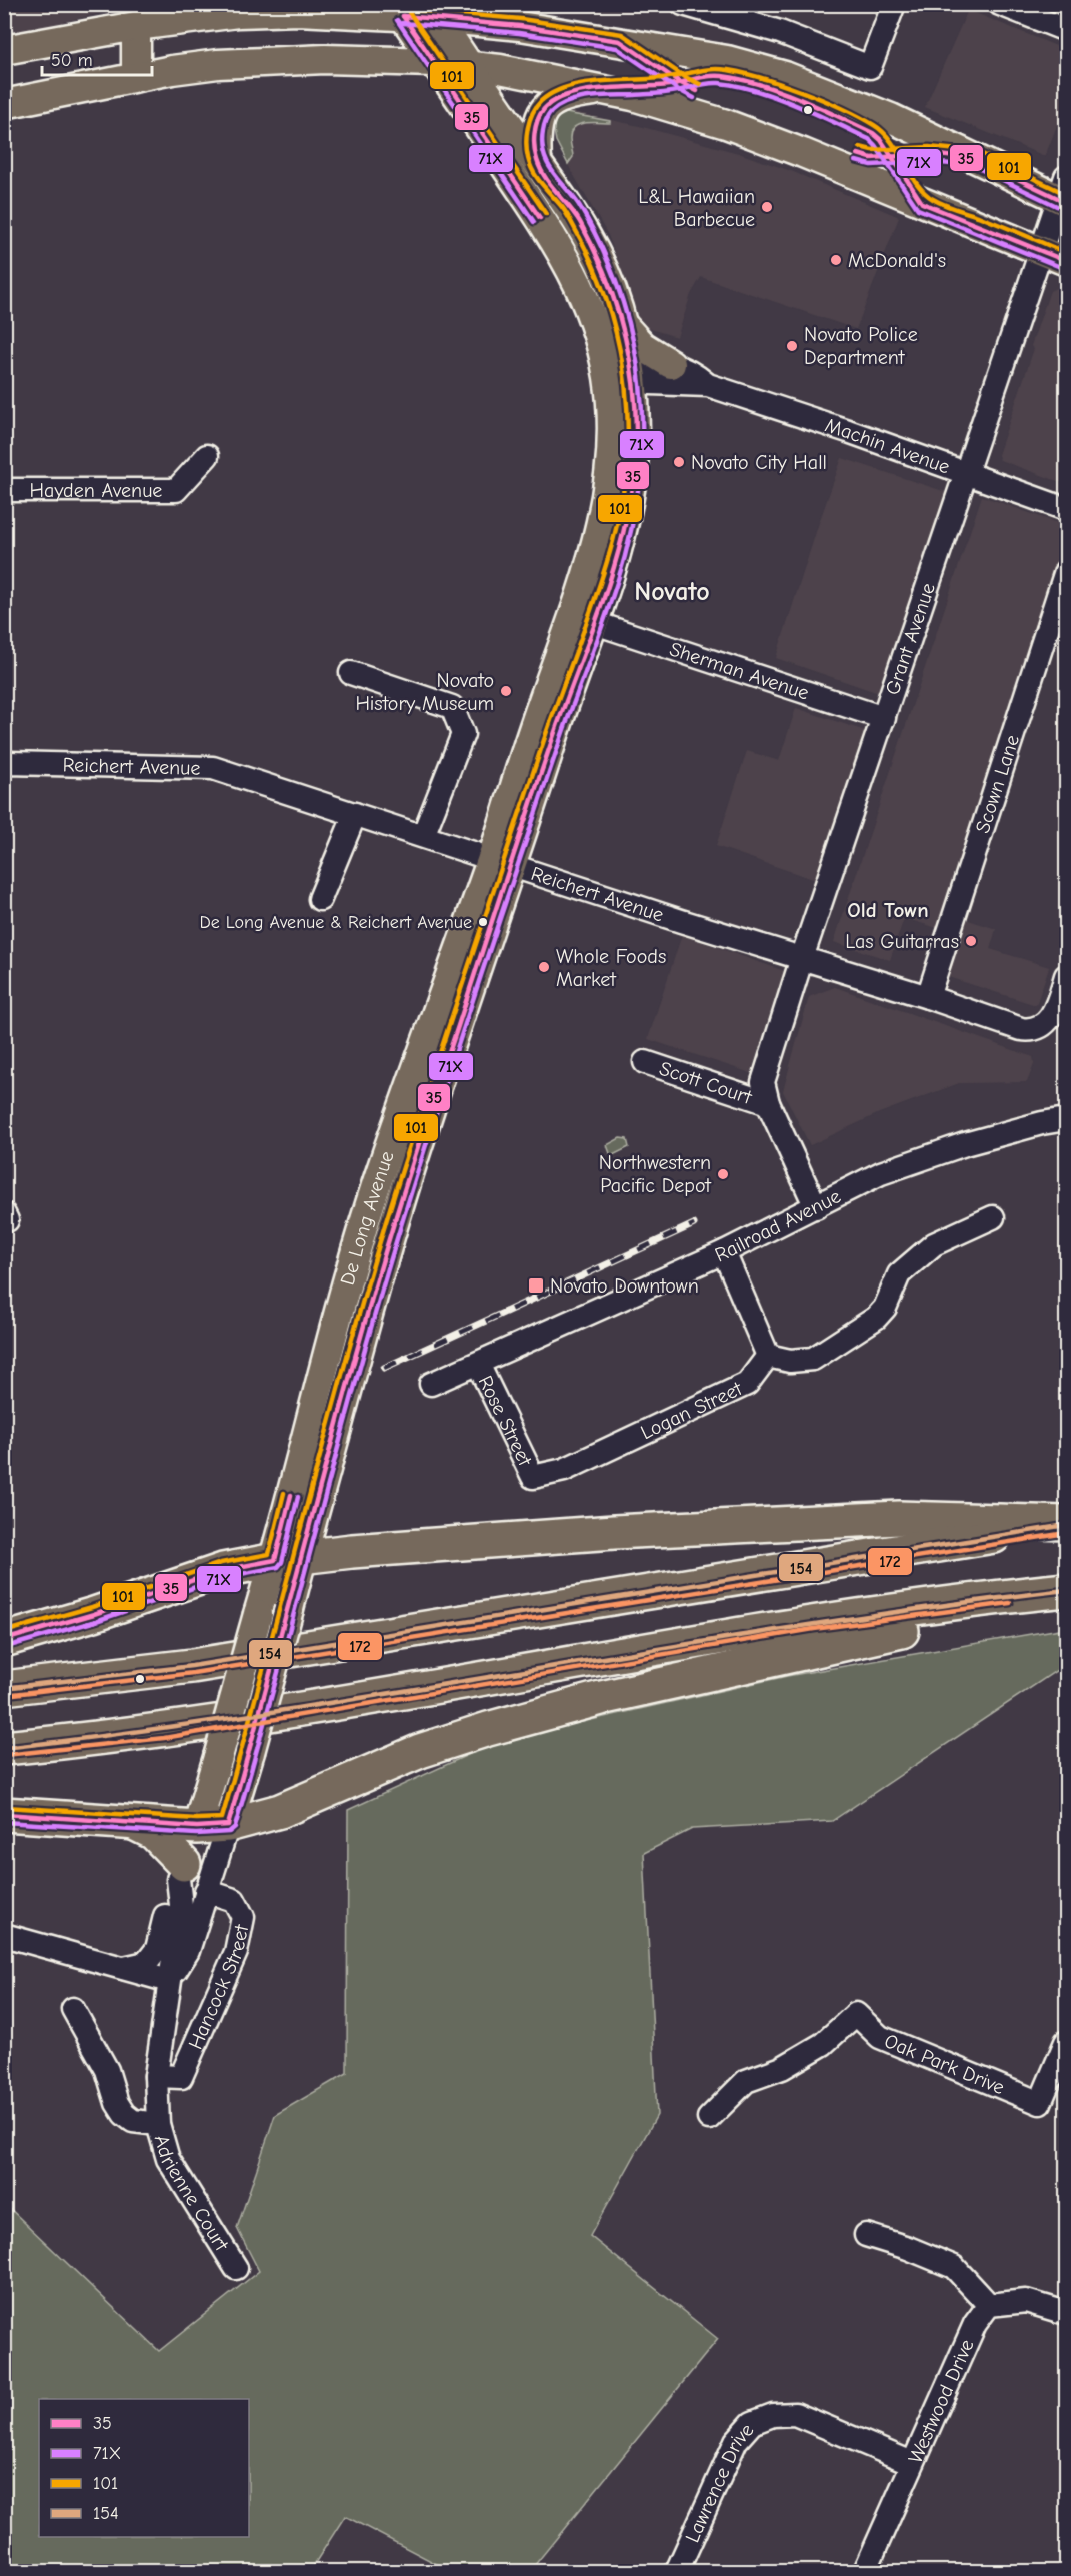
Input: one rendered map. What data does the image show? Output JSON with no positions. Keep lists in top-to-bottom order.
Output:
{
  "streets": {
    "main road": ["De Long Avenue"],
    "street": [
      "Machin Avenue",
      "Hayden Avenue",
      "Grant Avenue",
      "Sherman Avenue",
      "Reichert Avenue",
      "Scown Lane",
      "Scott Court",
      "Railroad Avenue",
      "Logan Street",
      "Rose Street",
      "Hancock Street",
      "Oak Park Drive",
      "Adrienne Court",
      "Westwood Drive",
      "Lawrence Drive"
    ]
  },
  "crossings": [
    ["Machin Avenue", "Grant Avenue"],
    ["Machin Avenue", "De Long Avenue"],
    ["Grant Avenue", "Sherman Avenue"],
    ["Grant Avenue", "Reichert Avenue"],
    ["Grant Avenue", "Scott Court"],
    ["Sherman Avenue", "De Long Avenue"],
    ["Reichert Avenue", "Scown Lane"],
    ["Reichert Avenue", "De Long Avenue"],
    ["De Long Avenue", "Hancock Street"],
    ["De Long Avenue", "Adrienne Court"],
    ["Railroad Avenue", "Rose Street"],
    ["Logan Street", "Rose Street"],
    ["Westwood Drive", "Lawrence Drive"]
  ],
  "districts": ["Novato", "Old Town"],
  "places": {
    "other": [
      "L&L Hawaiian Barbecue",
      "McDonald's",
      "Novato Police Department",
      "Novato City Hall",
      "Novato History Museum",
      "De Long Avenue & Reichert Avenue",
      "Las Guitarras",
      "Whole Foods Market",
      "Northwestern Pacific Depot"
    ],
    "transit": ["Novato Downtown"]
  },
  "lines": [
    "transit line 101",
    "transit line 35",
    "transit line 71X",
    "transit line 154",
    "transit line 172"
  ],
  "legend": [
    "35",
    "71X",
    "101",
    "154"
  ],
  "scale_bar": "50 m"
}
